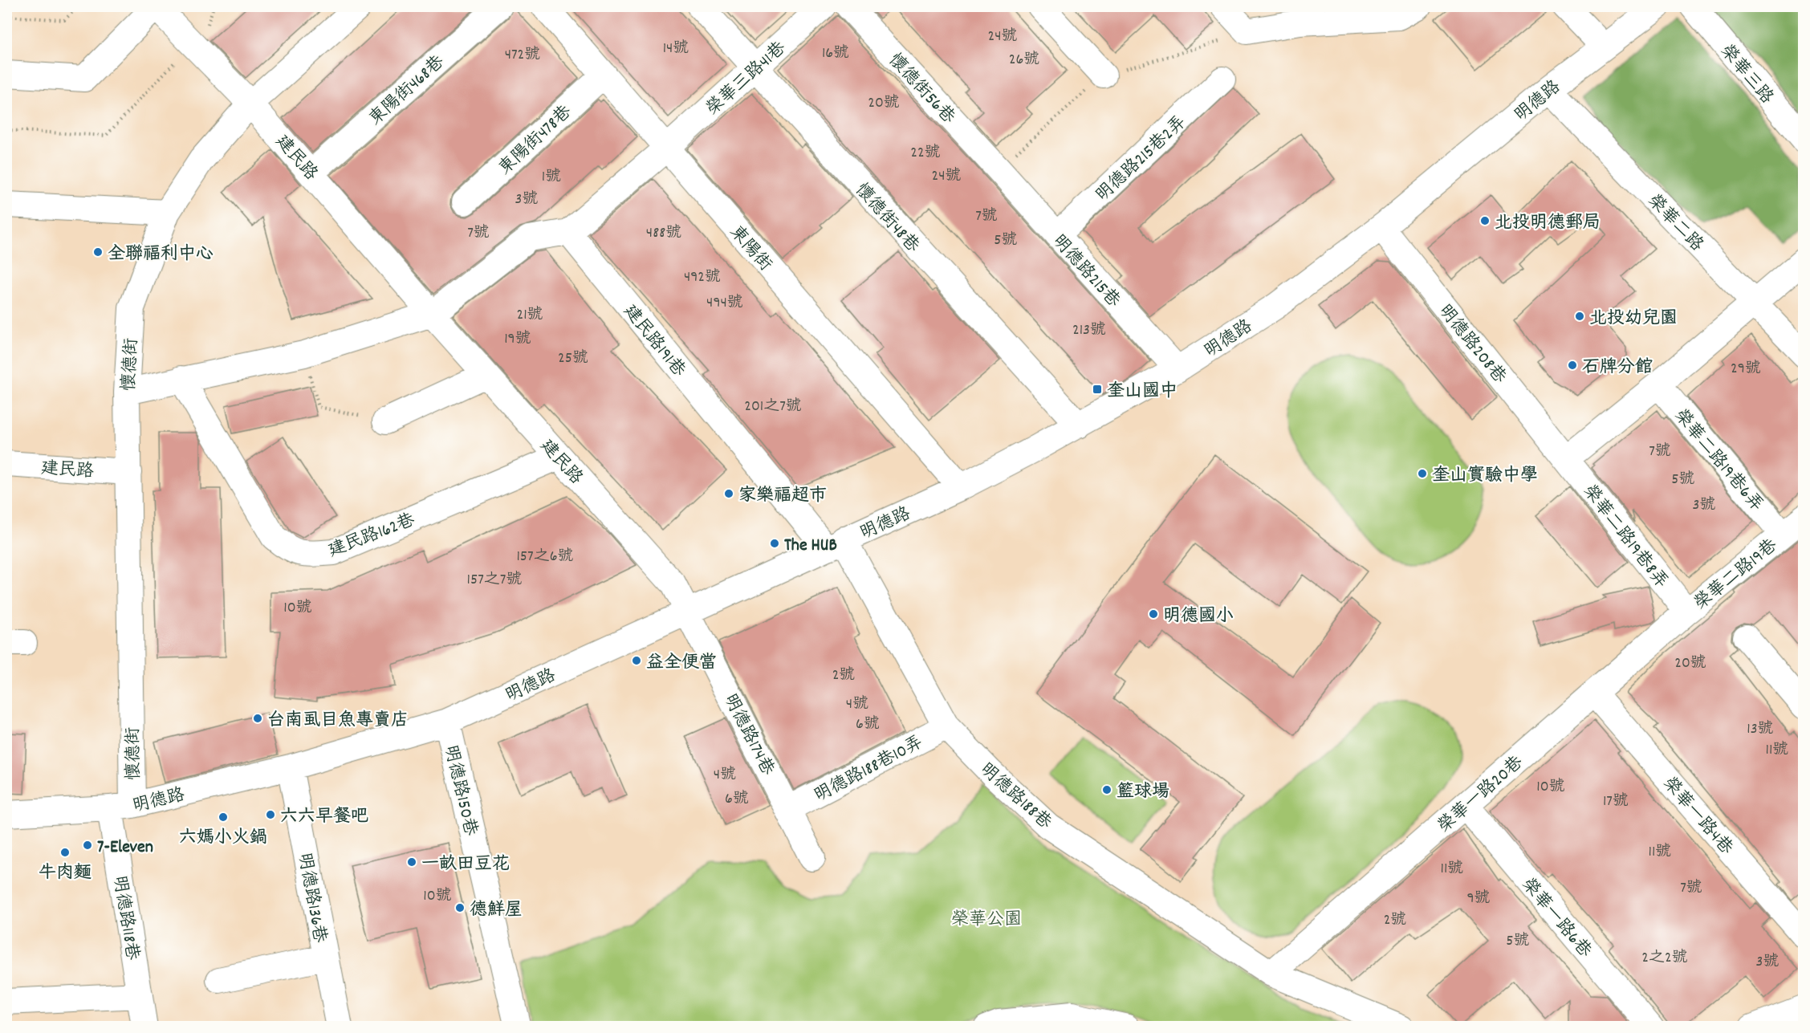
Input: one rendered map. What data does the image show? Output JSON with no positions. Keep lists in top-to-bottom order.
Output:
{
  "streets": {
    "street": [
      "榮華三路",
      "榮華三路41巷",
      "懷德街56巷",
      "東陽街468巷",
      "明德路",
      "東陽街478巷",
      "建民路",
      "明德路215巷2弄",
      "懷德街48巷",
      "榮華二路",
      "東陽街",
      "明德路215巷",
      "建民路191巷",
      "明德路208巷",
      "懷德街",
      "榮華二路19巷6弄",
      "建民路162巷",
      "榮華二路19巷8弄",
      "榮華二路19巷",
      "明德路174巷",
      "明德路188巷10弄",
      "明德路150巷",
      "榮華一路20巷",
      "明德路188巷",
      "榮華一路4巷",
      "明德路136巷",
      "榮華一路6巷",
      "明德路118巷"
    ]
  },
  "crossings": [
    ["榮華三路41巷", "懷德街48巷"],
    ["榮華三路41巷", "東陽街"],
    ["懷德街56巷", "明德路215巷"],
    ["東陽街468巷", "建民路"],
    ["明德路", "建民路"],
    ["明德路", "懷德街48巷"],
    ["明德路", "榮華二路"],
    ["明德路", "東陽街"],
    ["明德路", "明德路215巷"],
    ["明德路", "建民路191巷"],
    ["明德路", "明德路208巷"],
    ["明德路", "懷德街"],
    ["明德路", "明德路174巷"],
    ["明德路", "明德路150巷"],
    ["明德路", "明德路188巷"],
    ["明德路", "明德路136巷"],
    ["明德路", "明德路118巷"],
    ["東陽街478巷", "東陽街"],
    ["建民路", "懷德街"],
    ["建民路", "建民路162巷"],
    ["建民路", "明德路174巷"],
    ["明德路215巷2弄", "明德路215巷"],
    ["建民路191巷", "明德路188巷"],
    ["明德路208巷", "榮華二路19巷8弄"],
    ["懷德街", "明德路118巷"],
    ["榮華二路19巷6弄", "榮華二路19巷"],
    ["榮華二路19巷8弄", "榮華二路19巷"],
    ["榮華二路19巷8弄", "榮華一路20巷"],
    ["榮華二路19巷", "榮華一路20巷"],
    ["明德路174巷", "明德路188巷10弄"],
    ["明德路188巷10弄", "明德路188巷"],
    ["榮華一路20巷", "明德路188巷"],
    ["榮華一路20巷", "榮華一路4巷"],
    ["榮華一路20巷", "榮華一路6巷"]
  ],
  "parks": ["榮華公園"],
  "places": {
    "other": [
      "北投明德郵局",
      "全聯福利中心",
      "北投幼兒園",
      "石牌分館",
      "奎山實驗中學",
      "家樂福超市",
      "The HUB",
      "明德國小",
      "益全便當",
      "台南虱目魚專賣店",
      "籃球場",
      "六六早餐吧",
      "六媽小火鍋",
      "7-Eleven",
      "牛肉麵",
      "一畝田豆花",
      "德鮮屋"
    ],
    "transit": ["奎山國中"]
  },
  "house_numbers": [
    "24號",
    "14號",
    "16號",
    "472號",
    "26號",
    "20號",
    "22號",
    "24號",
    "1號",
    "3號",
    "7號",
    "7號",
    "488號",
    "5號",
    "492號",
    "494號",
    "21號",
    "213號",
    "19號",
    "25號",
    "29號",
    "201之7號",
    "7號",
    "5號",
    "3號",
    "157之6號",
    "157之7號",
    "10號",
    "20號",
    "2號",
    "4號",
    "6號",
    "13號",
    "11號",
    "4號",
    "10號",
    "6號",
    "17號",
    "11號",
    "11號",
    "7號",
    "10號",
    "9號",
    "2號",
    "5號",
    "2之2號",
    "3號"
  ]
}
